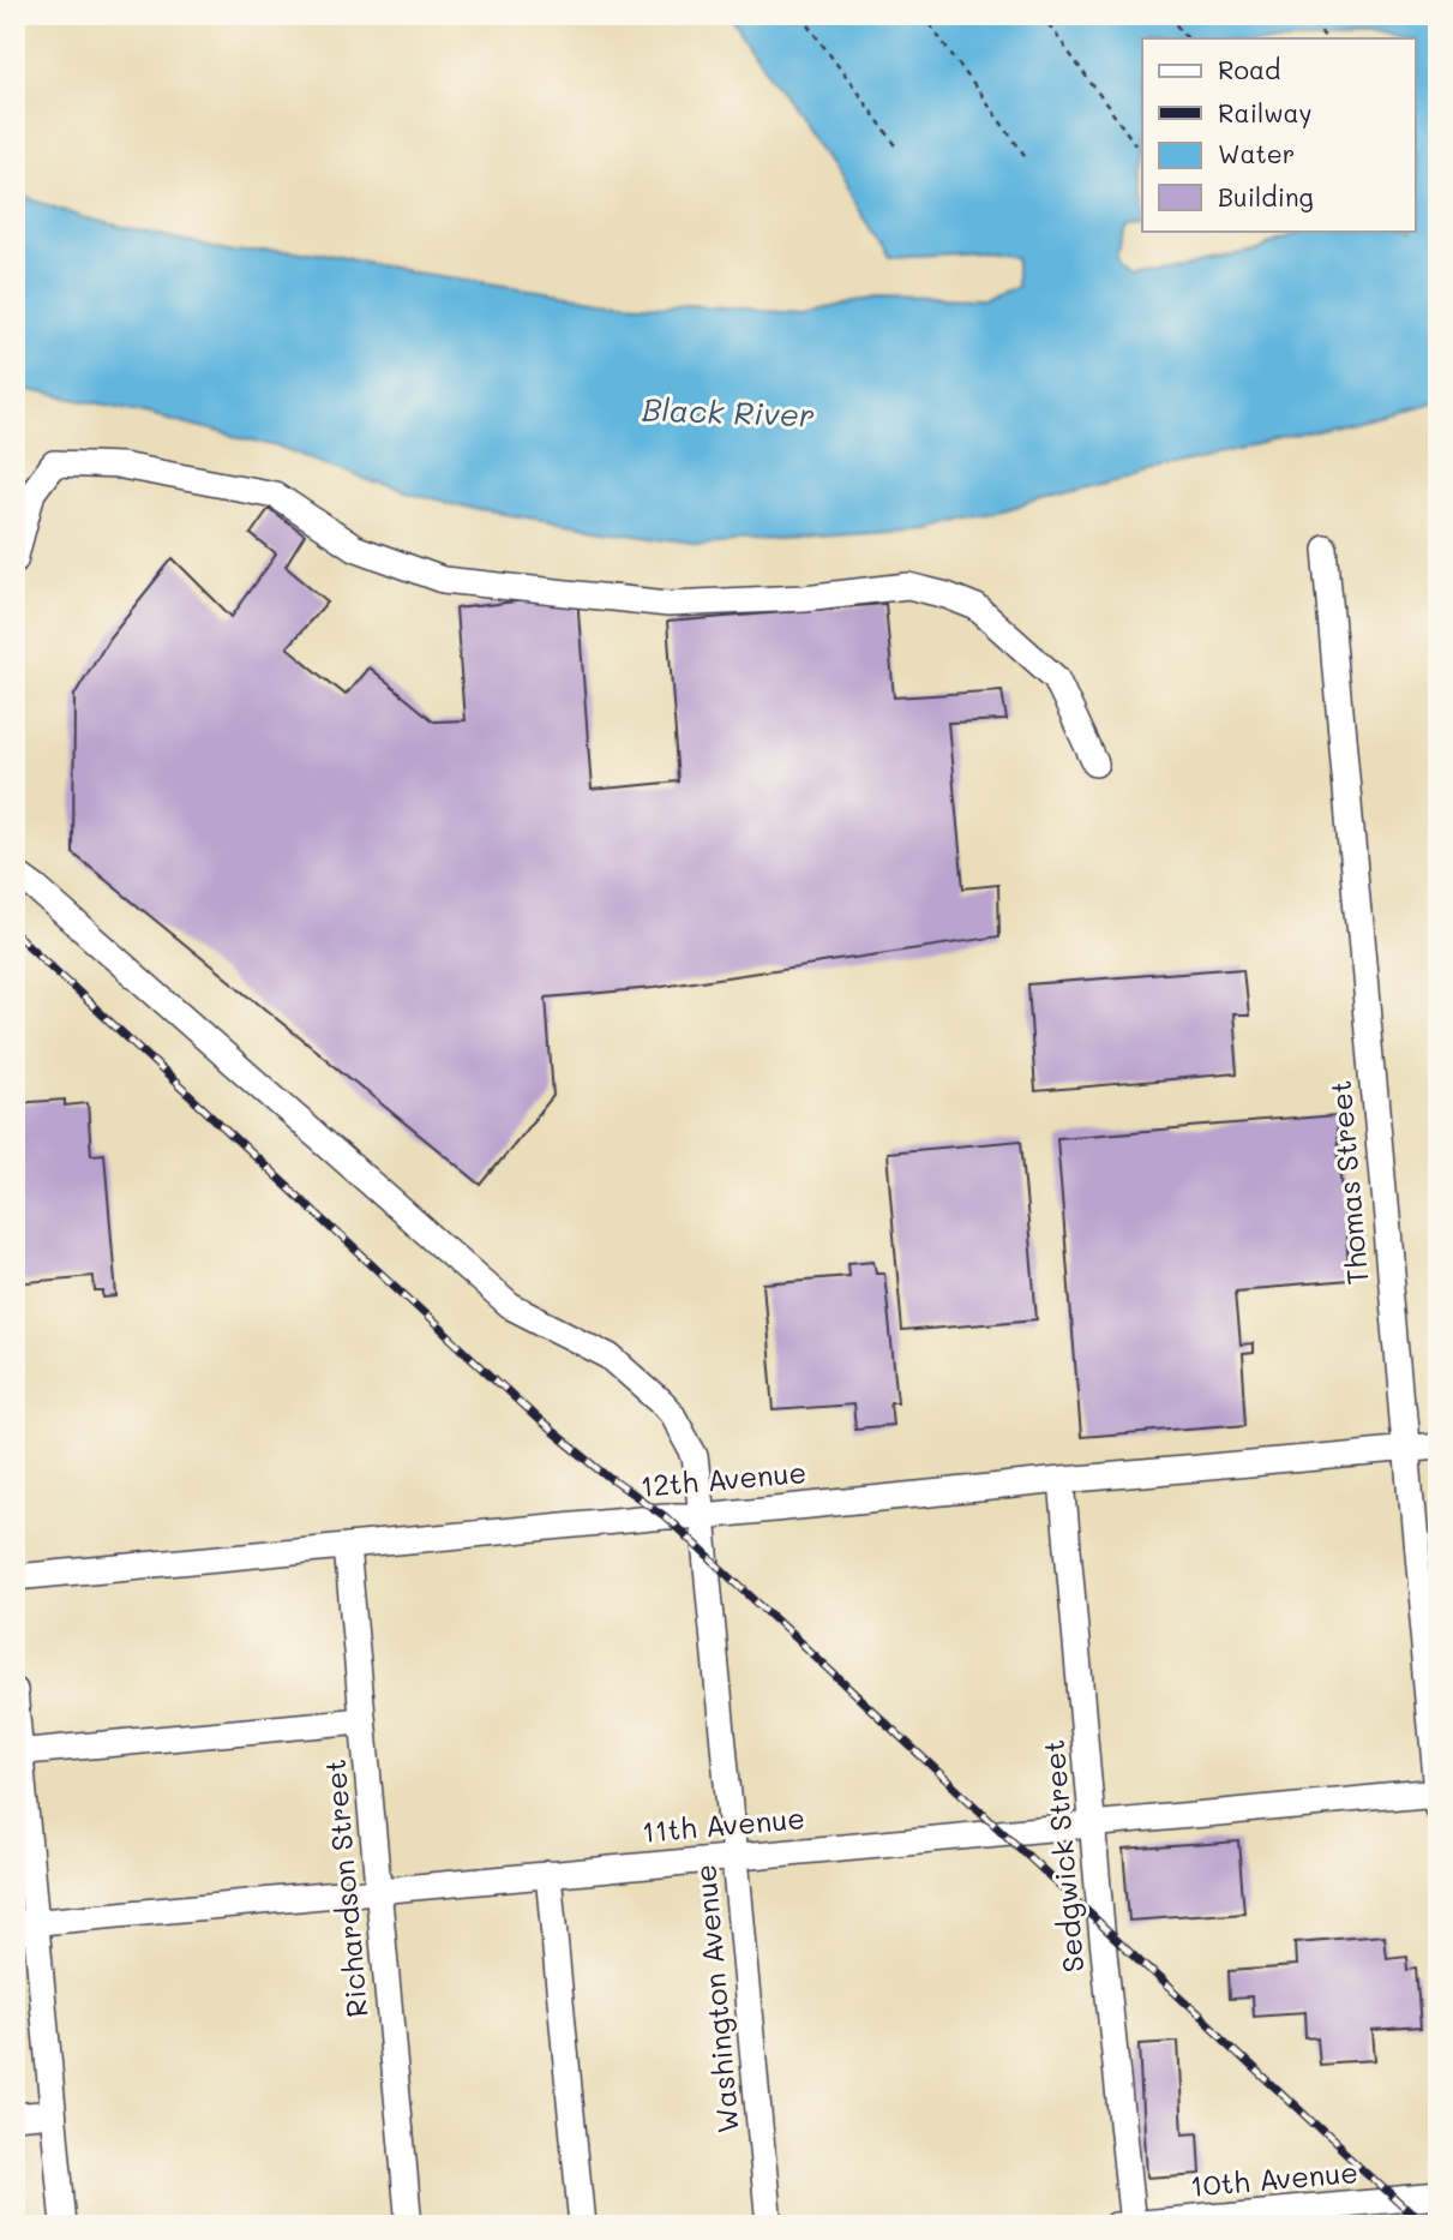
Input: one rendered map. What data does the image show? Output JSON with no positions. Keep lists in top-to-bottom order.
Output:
{
  "streets": {
    "street": [
      "Thomas Street",
      "12th Avenue",
      "11th Avenue",
      "Sedgwick Street",
      "Richardson Street",
      "Washington Avenue",
      "10th Avenue"
    ]
  },
  "crossings": [
    ["Thomas Street", "12th Avenue"],
    ["Thomas Street", "11th Avenue"],
    ["12th Avenue", "Sedgwick Street"],
    ["12th Avenue", "Richardson Street"],
    ["12th Avenue", "Washington Avenue"],
    ["11th Avenue", "Sedgwick Street"],
    ["11th Avenue", "Richardson Street"],
    ["11th Avenue", "Washington Avenue"],
    ["Sedgwick Street", "10th Avenue"]
  ],
  "water": ["Black River"],
  "legend": [
    "Road",
    "Railway",
    "Water",
    "Building"
  ]
}
